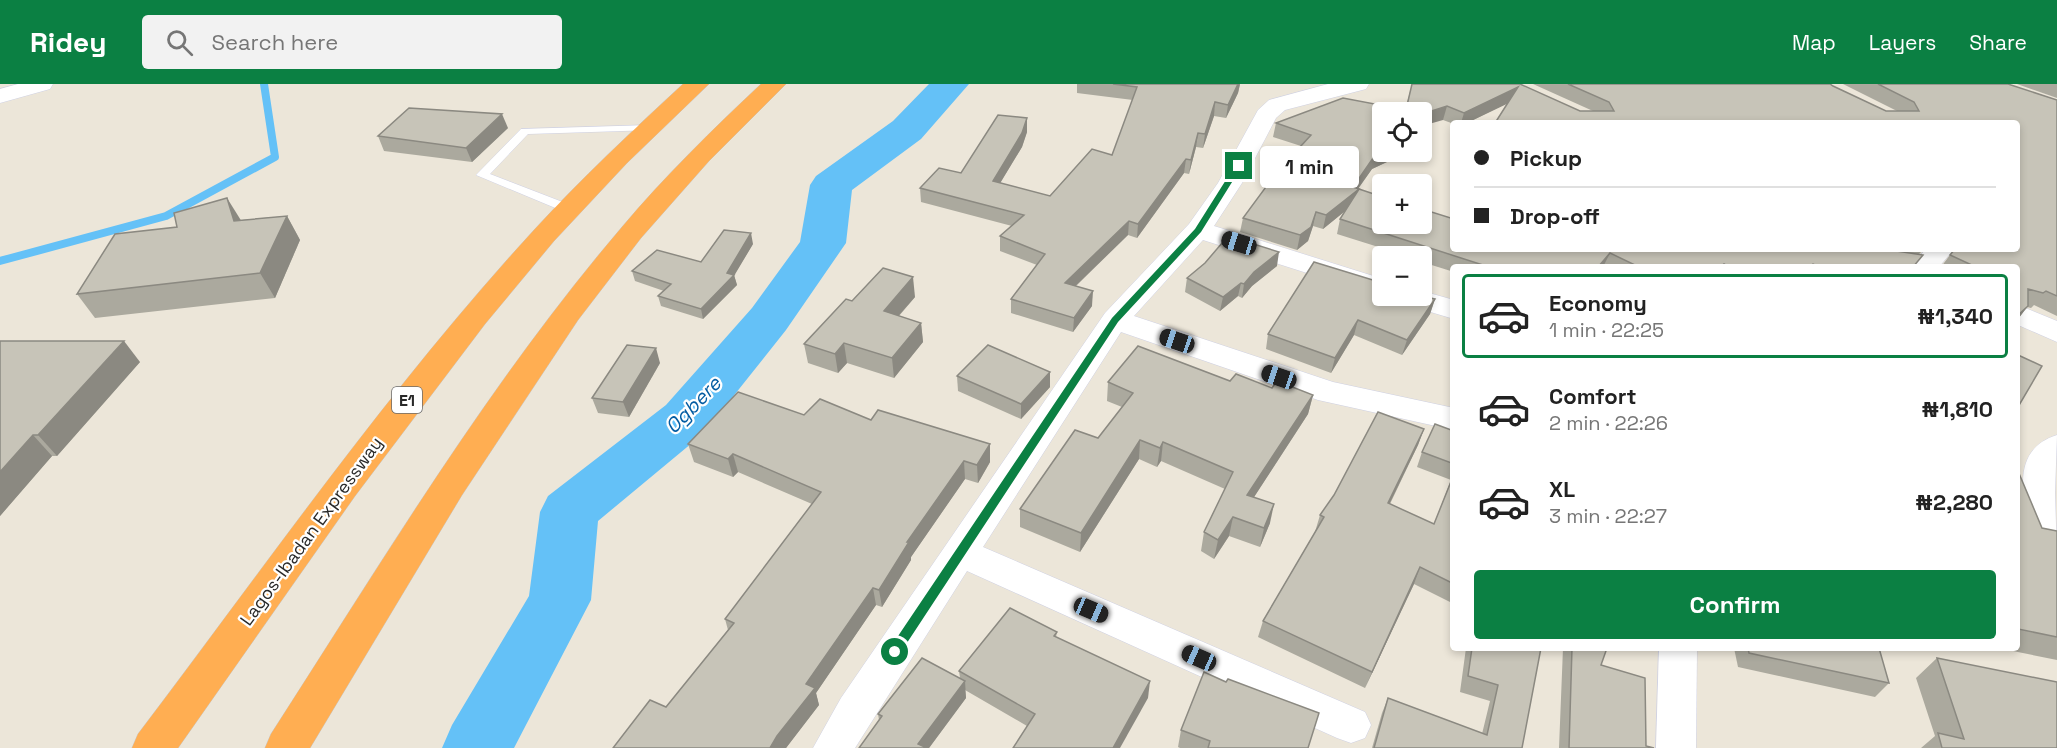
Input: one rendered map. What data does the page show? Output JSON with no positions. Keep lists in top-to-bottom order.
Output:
{
  "streets": {
    "highway": ["E1", "Lagos-Ibadan Expressway"]
  },
  "water": ["Ogbere"],
  "page": {
    "header": "Ridey",
    "search": "Search here",
    "nav": ["Map", "Layers", "Share"],
    "map_buttons": ["+", "−"],
    "banner": ["Pickup", "Drop-off"],
    "bubble": "1 min",
    "list": [
      {
        "name": "Economy",
        "note": "1 min · 22:25",
        "value": "₦1,340"
      },
      {
        "name": "Comfort",
        "note": "2 min · 22:26",
        "value": "₦1,810"
      },
      {
        "name": "XL",
        "note": "3 min · 22:27",
        "value": "₦2,280"
      }
    ],
    "buttons": "Confirm"
  }
}
